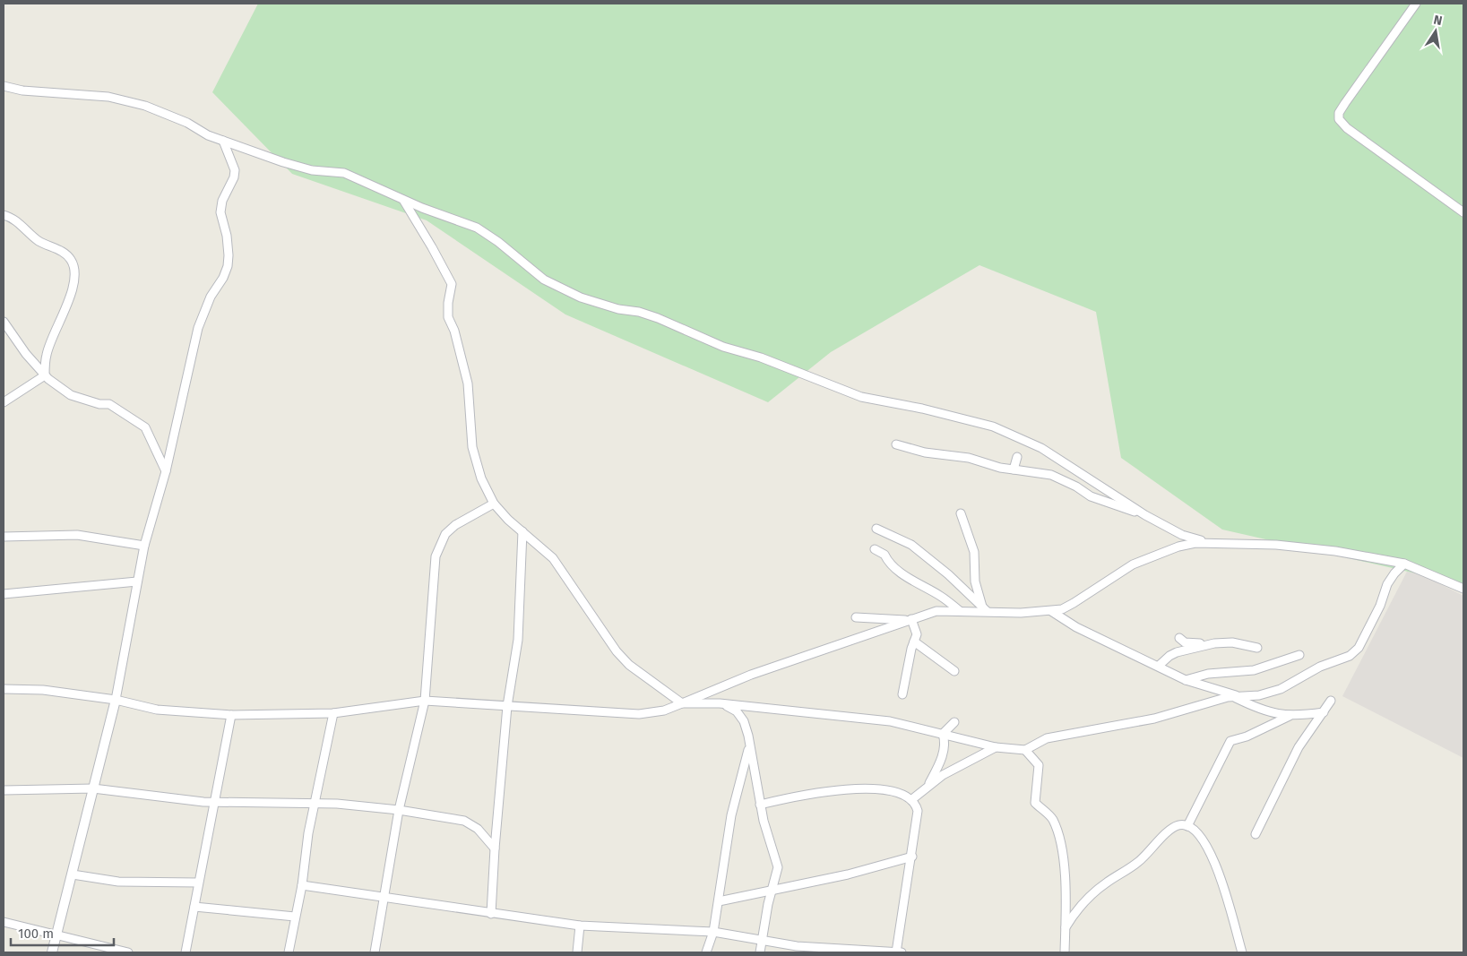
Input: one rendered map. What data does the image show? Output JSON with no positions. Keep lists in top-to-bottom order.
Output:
{
  "scale_bar": "100 m",
  "north": "top"
}
